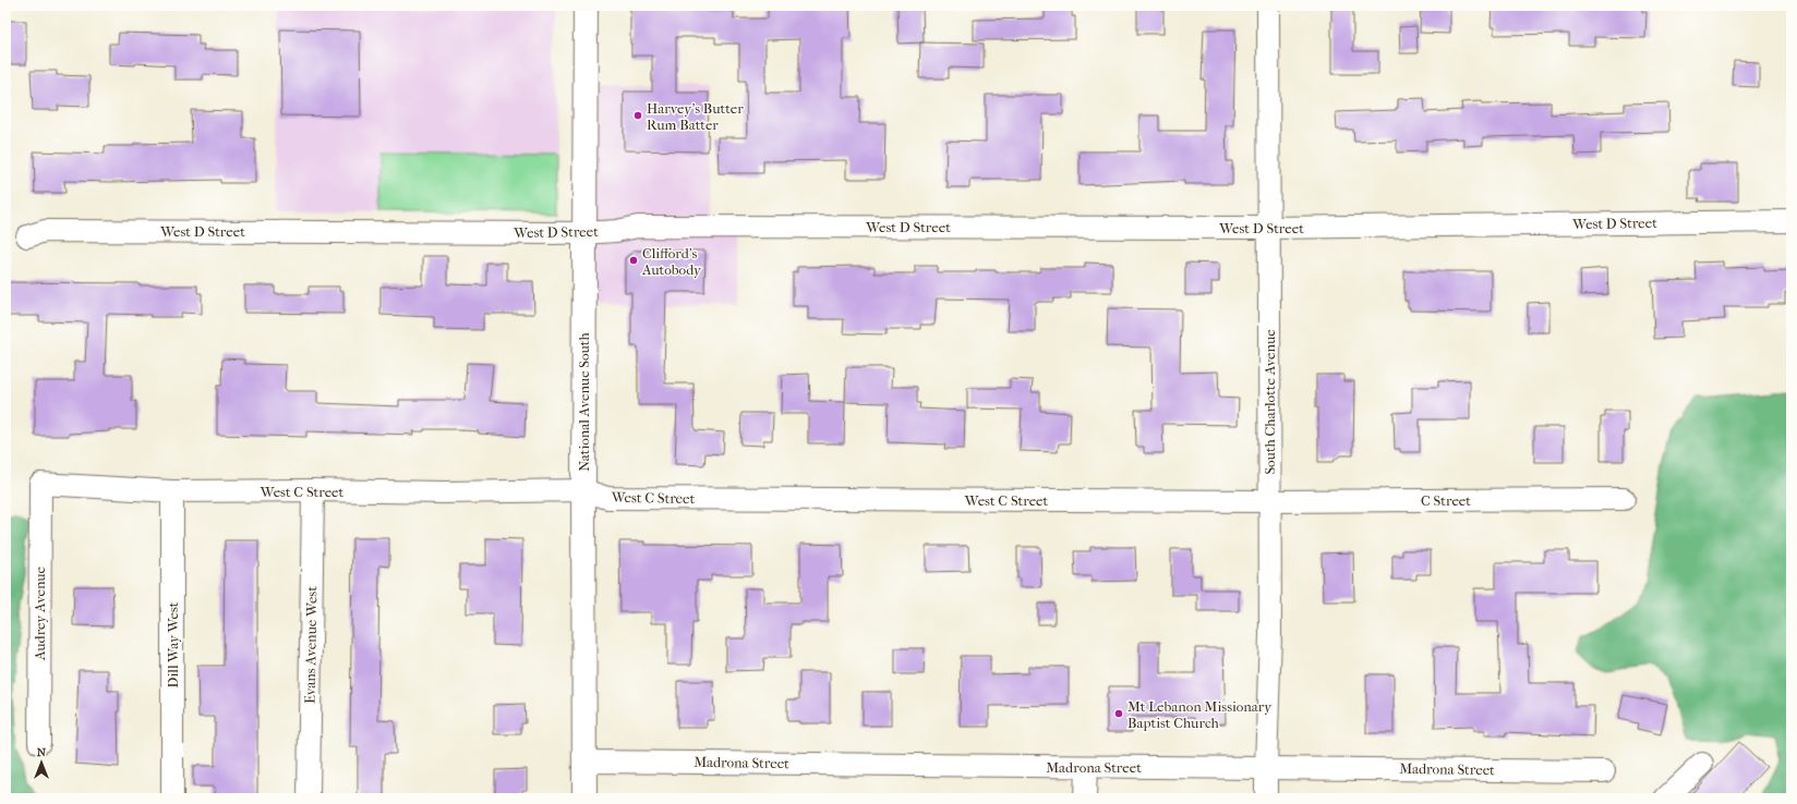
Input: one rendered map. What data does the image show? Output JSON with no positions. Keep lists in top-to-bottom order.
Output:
{
  "streets": {
    "main road": ["National Avenue South"],
    "street": [
      "West D Street",
      "South Charlotte Avenue",
      "West C Street",
      "C Street",
      "Audrey Avenue",
      "Dill Way West",
      "Evans Avenue West",
      "Madrona Street"
    ]
  },
  "crossings": [
    ["West D Street", "National Avenue South"],
    ["West D Street", "South Charlotte Avenue"],
    ["National Avenue South", "West C Street"],
    ["National Avenue South", "Madrona Street"],
    ["South Charlotte Avenue", "West C Street"],
    ["South Charlotte Avenue", "C Street"],
    ["South Charlotte Avenue", "Madrona Street"],
    ["West C Street", "C Street"],
    ["West C Street", "Audrey Avenue"],
    ["West C Street", "Dill Way West"],
    ["West C Street", "Evans Avenue West"]
  ],
  "places": ["Harvey's Butter Rum Batter", "Clifford's Autobody", "Mt Lebanon Missionary Baptist Church"],
  "north": "top"
}
